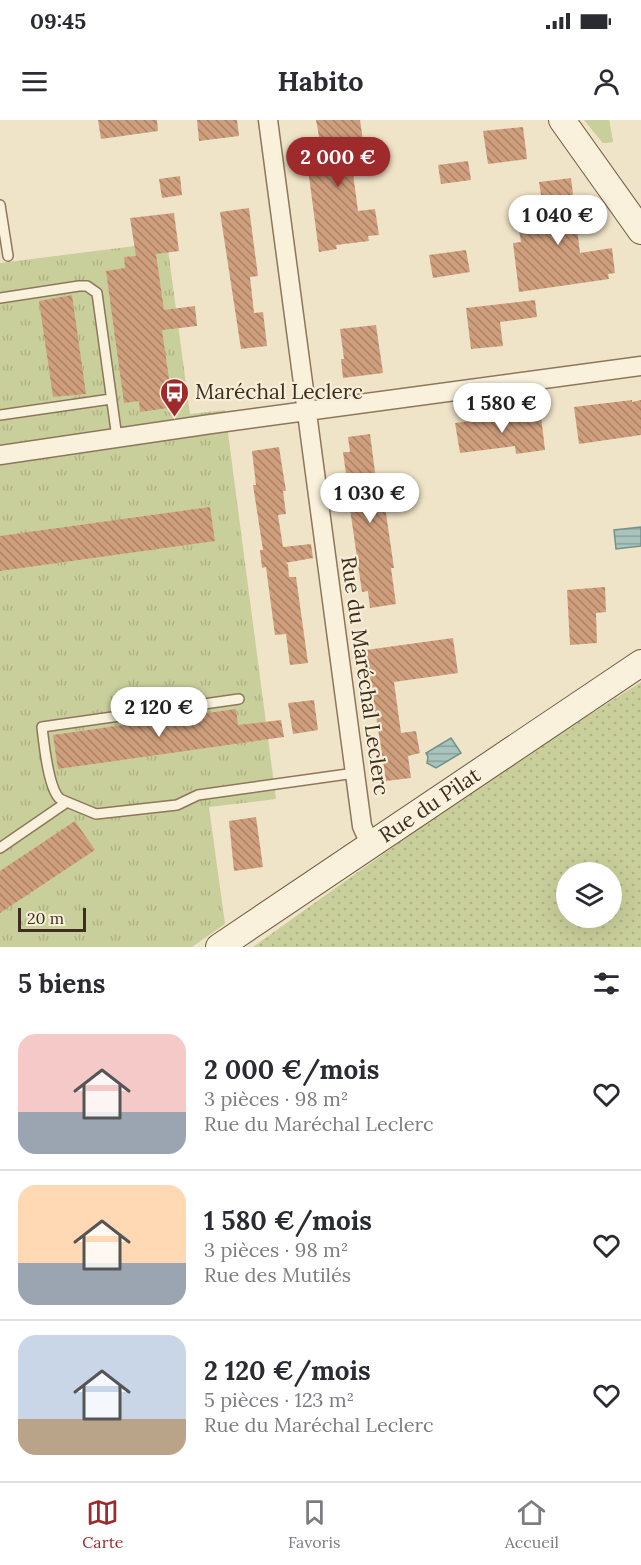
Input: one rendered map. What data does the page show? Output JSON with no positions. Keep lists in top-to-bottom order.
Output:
{
  "streets": {
    "main road": ["Rue du Pilat"],
    "street": ["Rue du Maréchal Leclerc"]
  },
  "crossings": [
    ["Rue du Maréchal Leclerc", "Rue du Pilat"]
  ],
  "places": {
    "bus stop": ["Maréchal Leclerc"]
  },
  "scale_bar": "20 m",
  "page": {
    "status": "09:45",
    "header": "Habito",
    "price": [
      "2 000 €",
      "1 040 €",
      "1 580 €",
      "1 030 €",
      "2 120 €"
    ],
    "scale": "20 m",
    "heading": "5 biens",
    "list": [
      {
        "name": "2 000 €/mois",
        "note": "3 pièces · 98 m² · Rue du Maréchal Leclerc"
      },
      {
        "name": "1 580 €/mois",
        "note": "3 pièces · 98 m² · Rue des Mutilés"
      },
      {
        "name": "2 120 €/mois",
        "note": "5 pièces · 123 m² · Rue du Maréchal Leclerc"
      }
    ],
    "tabs": ["Carte", "Favoris", "Accueil"]
  }
}
